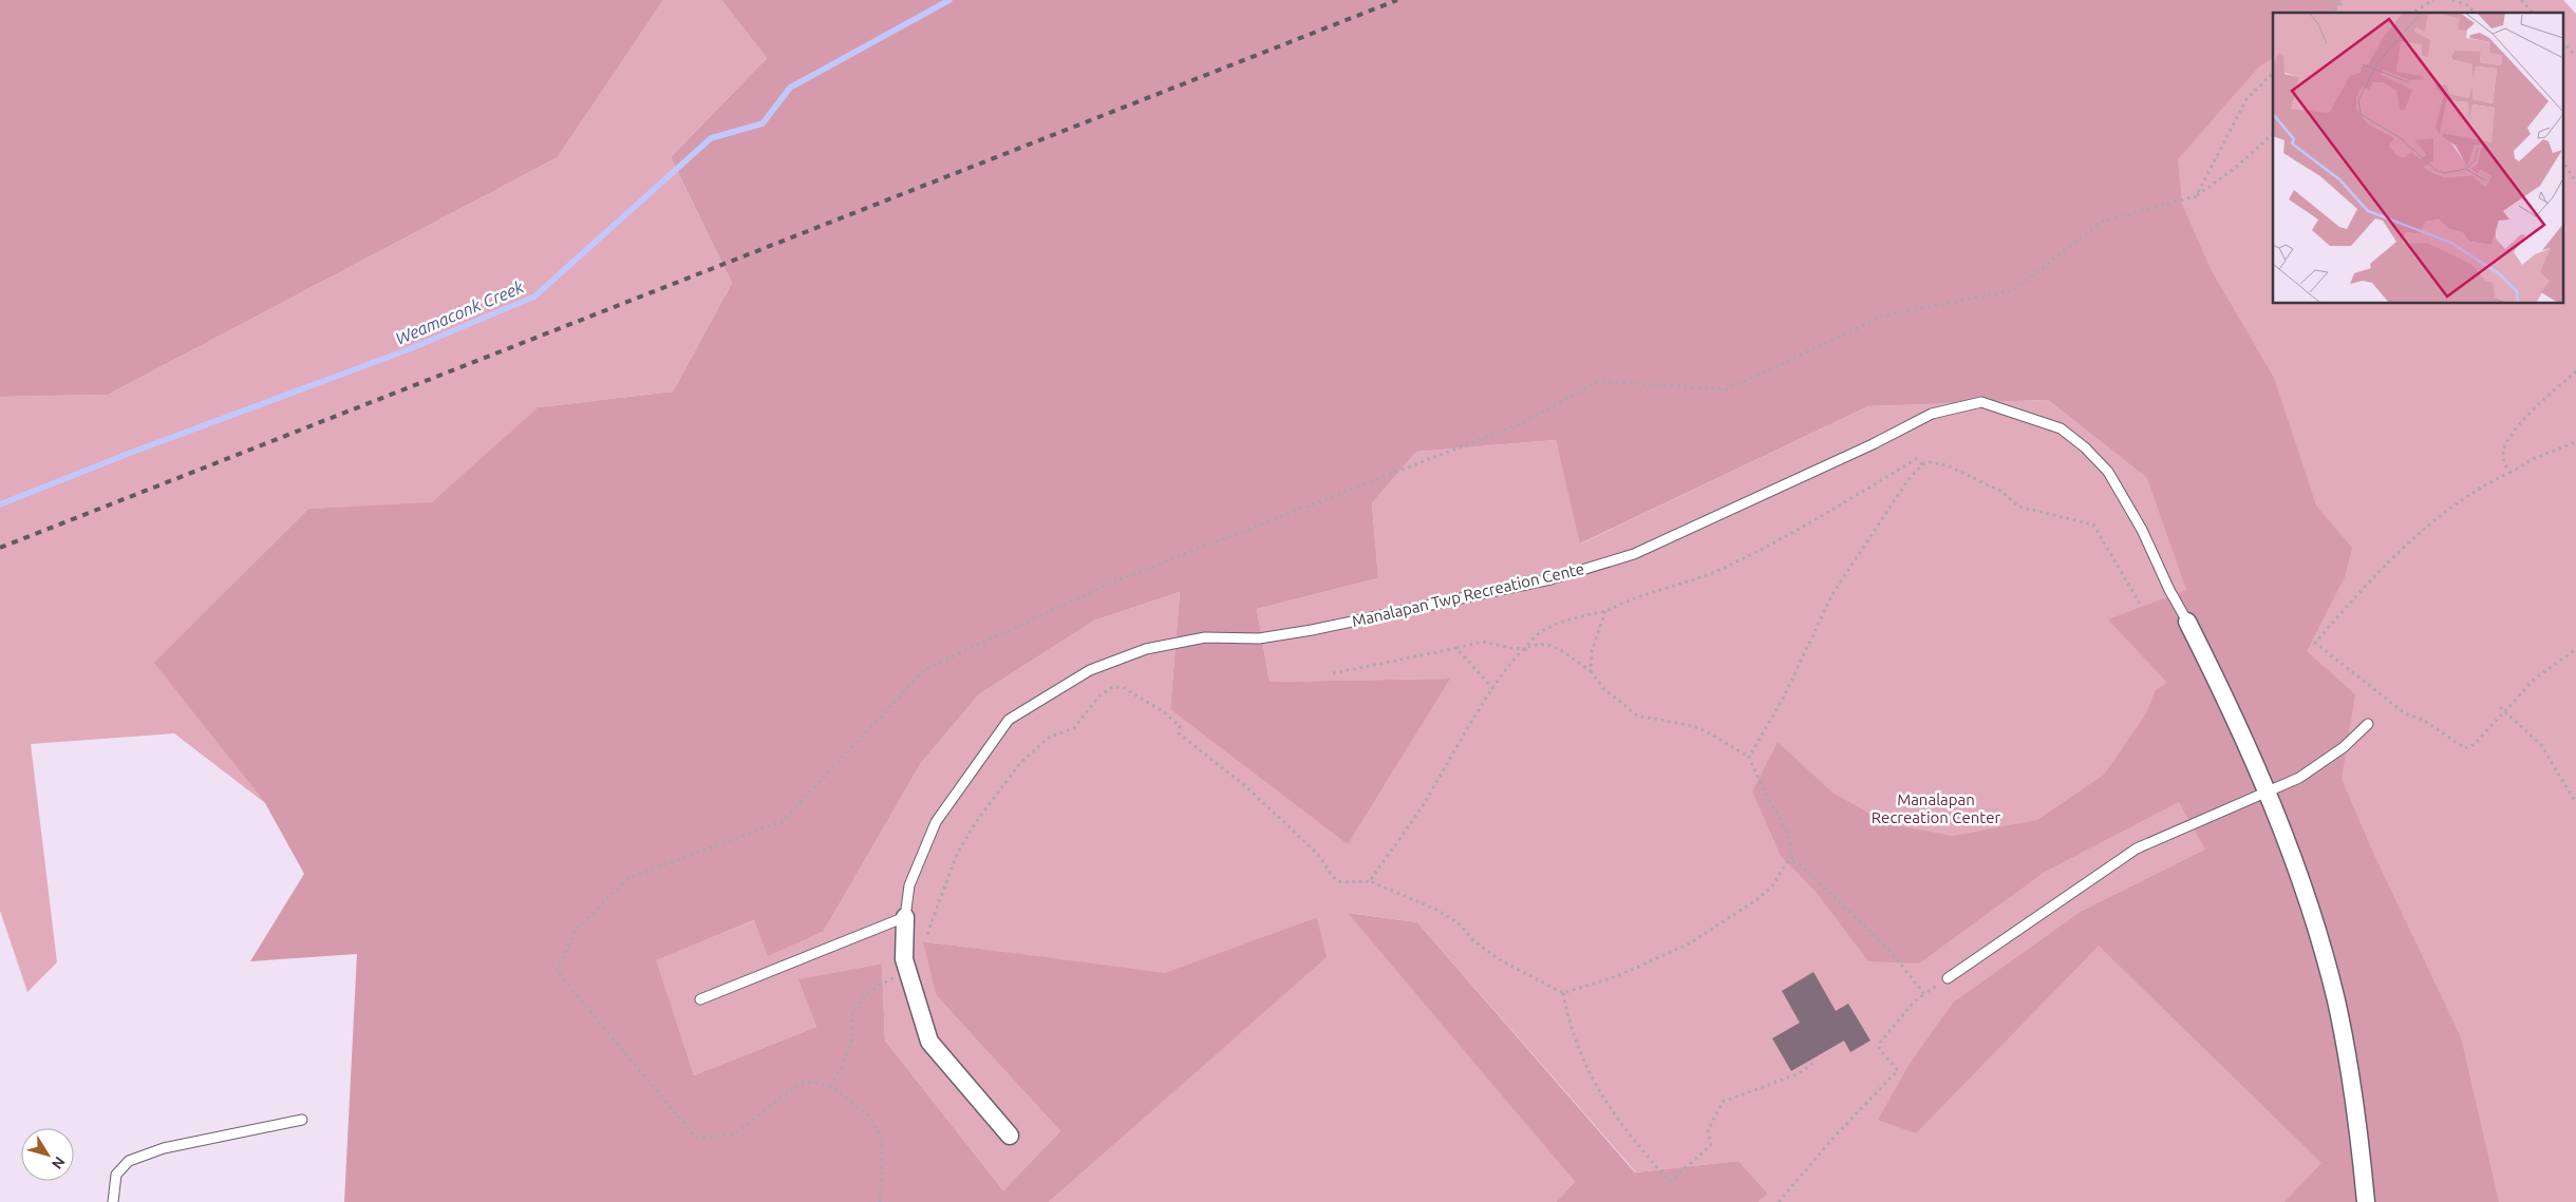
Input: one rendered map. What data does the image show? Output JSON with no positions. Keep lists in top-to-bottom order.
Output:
{
  "streets": {
    "street": ["Manalapan Twp Recreation Cente"]
  },
  "water": ["Weamaconk Creek"],
  "parks": ["Manalapan Recreation Center"],
  "north": "bottom right"
}
